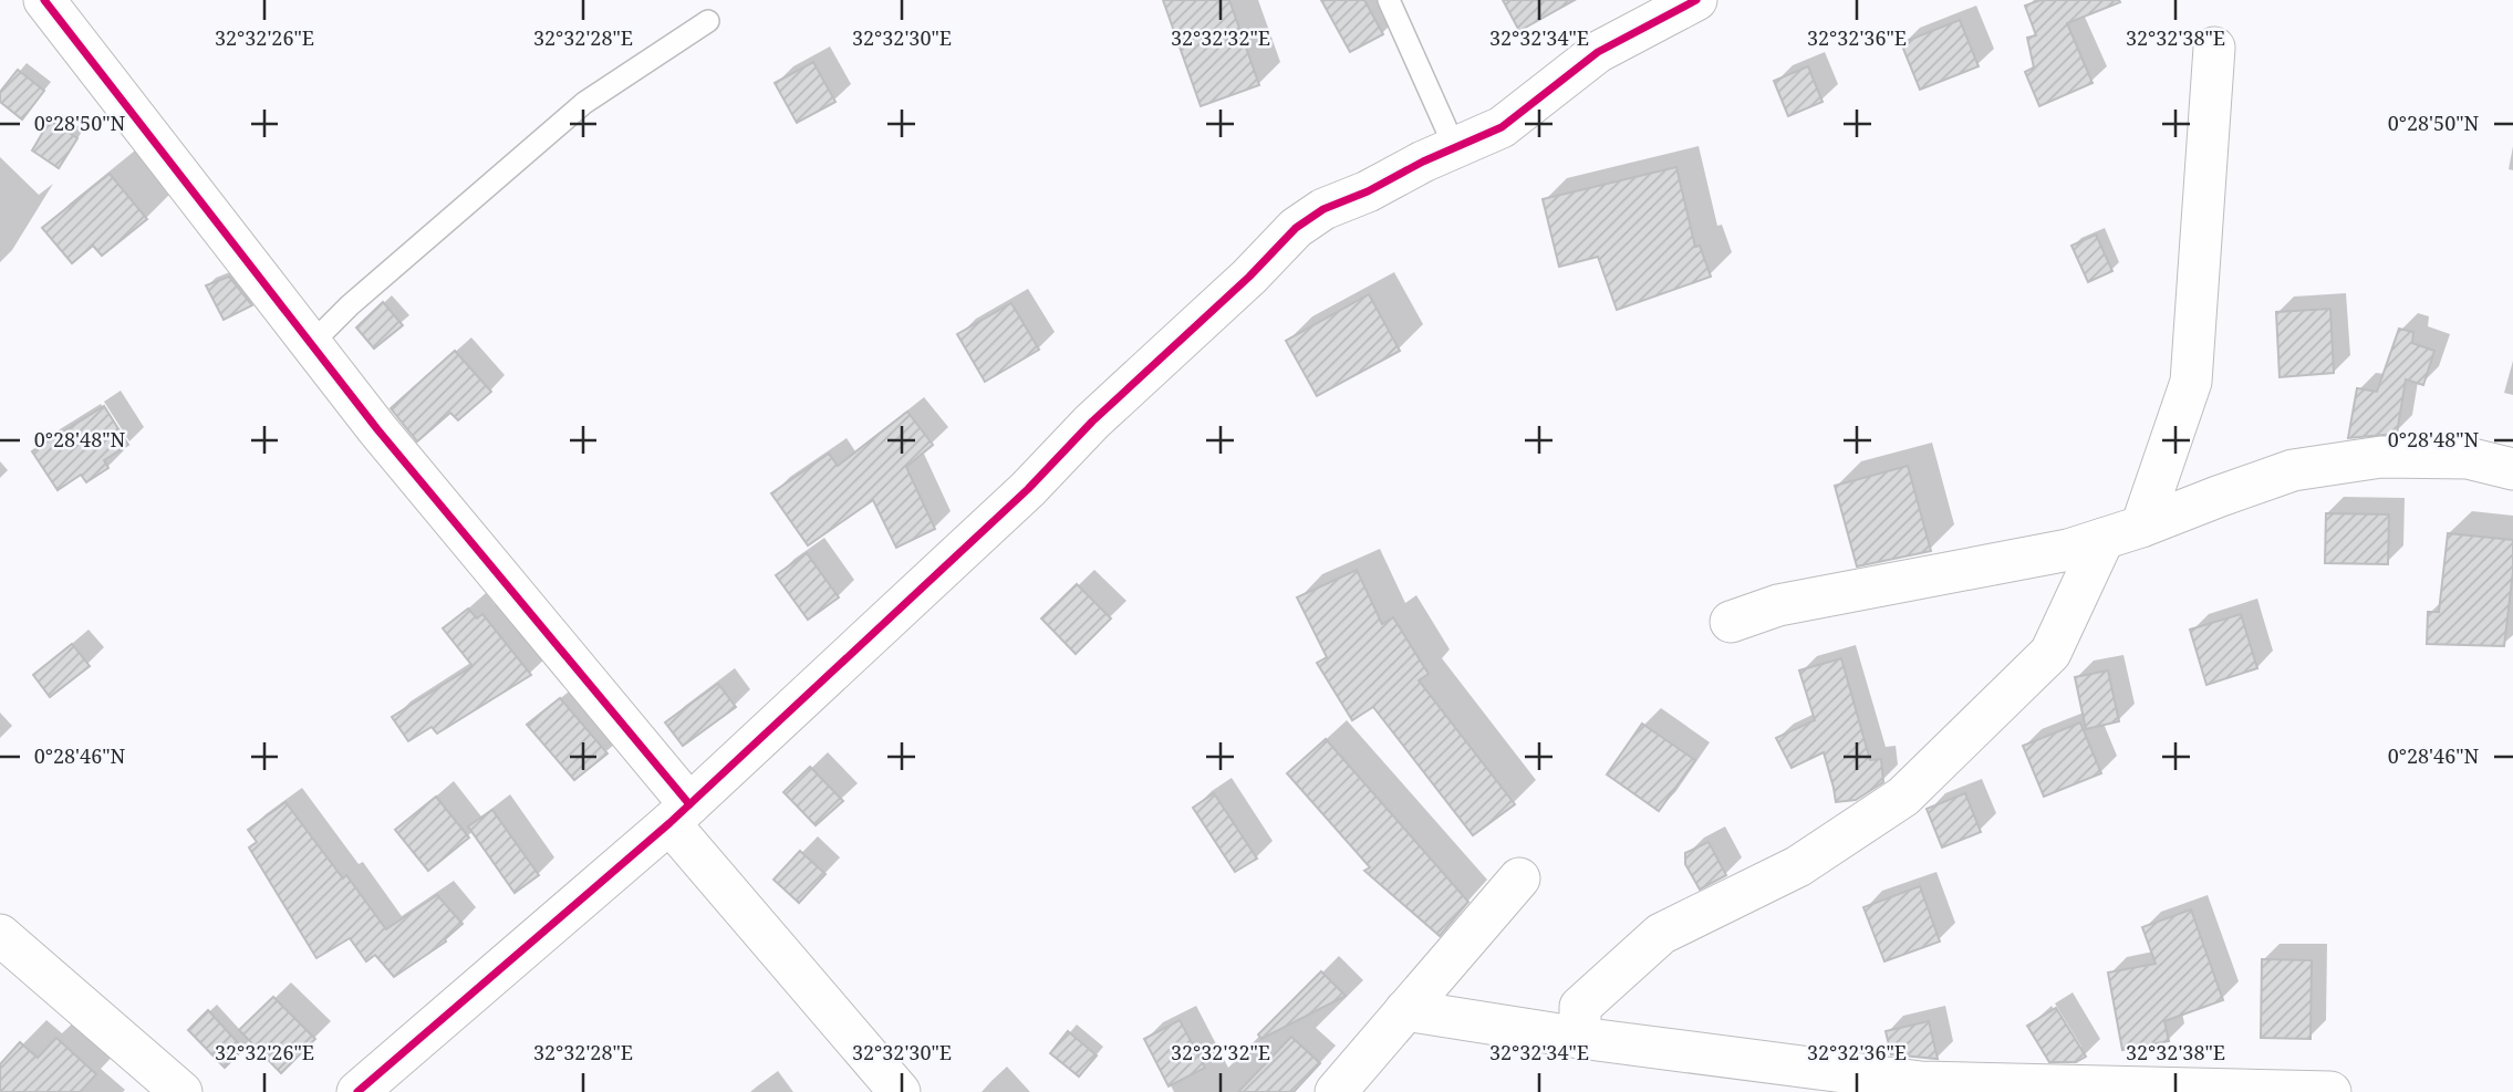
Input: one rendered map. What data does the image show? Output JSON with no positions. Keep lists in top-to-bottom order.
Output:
{
  "coordinates": [
    "32°32'26\"E",
    "32°32'28\"E",
    "32°32'30\"E",
    "32°32'32\"E",
    "32°32'34\"E",
    "32°32'36\"E",
    "32°32'38\"E",
    "0°28'50\"N",
    "0°28'48\"N",
    "0°28'46\"N"
  ]
}
